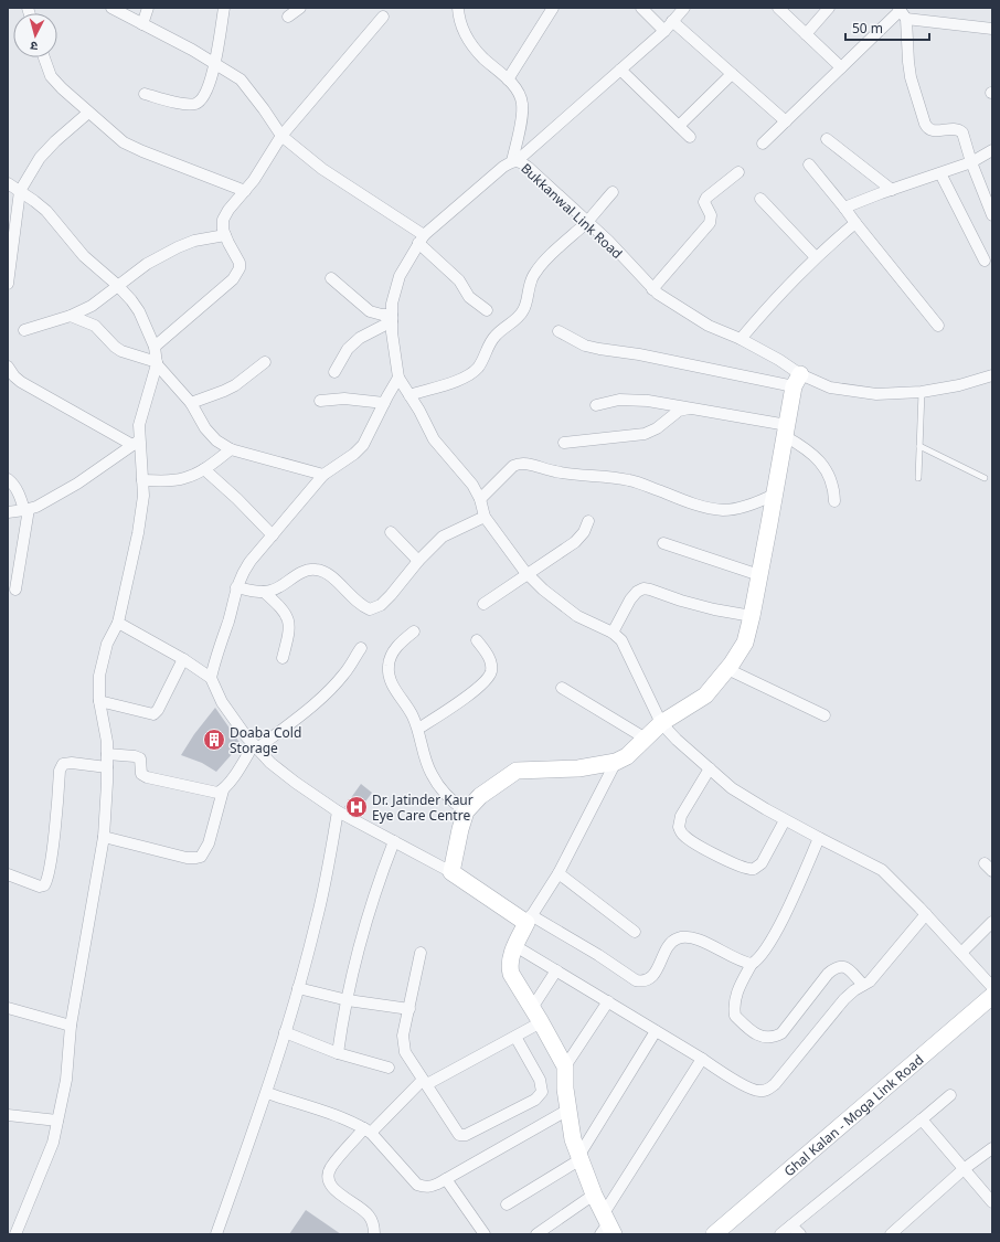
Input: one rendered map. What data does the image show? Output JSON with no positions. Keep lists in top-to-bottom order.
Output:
{
  "streets": {
    "street": ["Bukkanwal Link Road", "Ghal Kalan - Moga Link Road"]
  },
  "places": {
    "building": ["Doaba Cold Storage"],
    "hospital": ["Dr. Jatinder Kaur Eye Care Centre"]
  },
  "scale_bar": "50 m",
  "north": "bottom"
}
